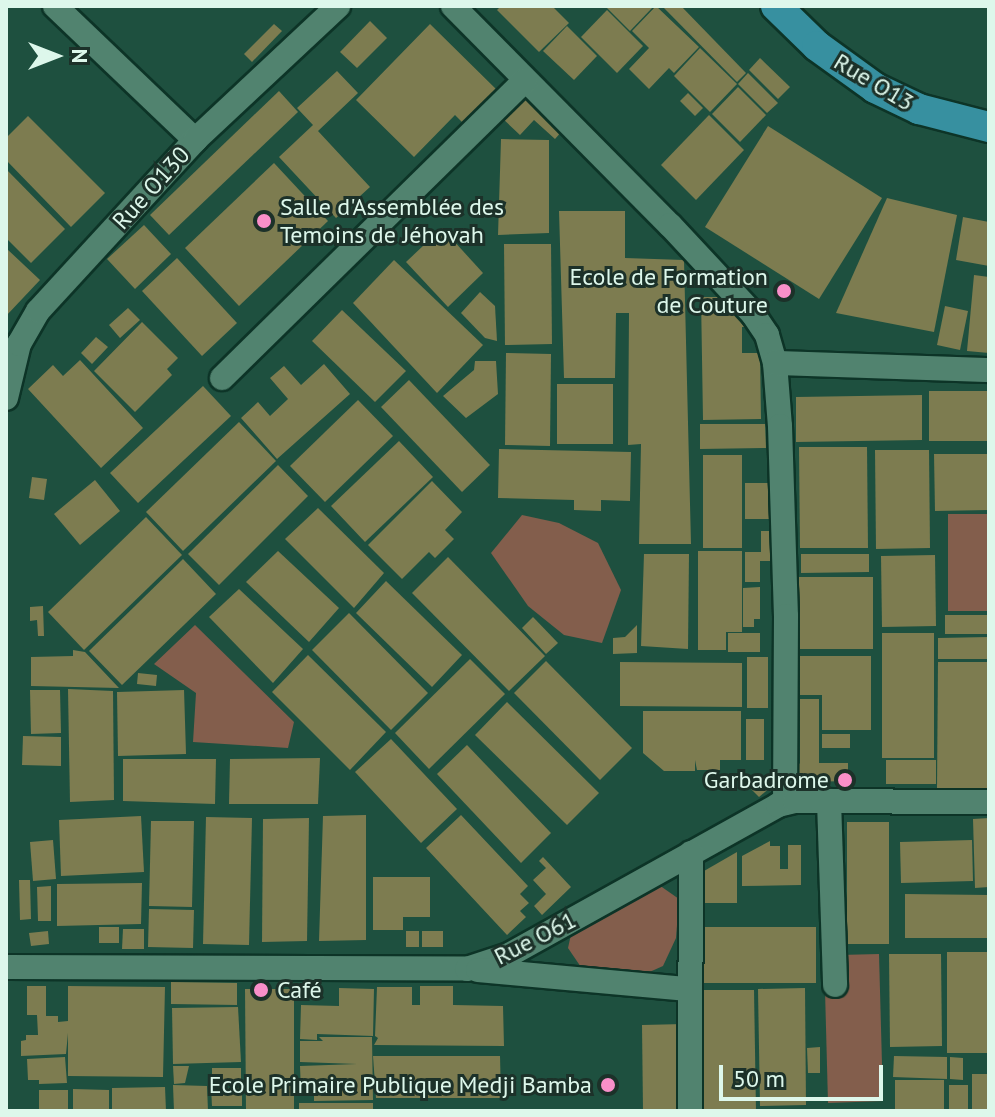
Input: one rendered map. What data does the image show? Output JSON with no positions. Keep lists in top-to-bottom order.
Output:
{
  "streets": {
    "main road": ["Rue O13"],
    "street": ["Rue O130", "Rue O61"]
  },
  "places": [
    "Salle d'Assemblée des Temoins de Jéhovah",
    "Ecole de Formation de Couture",
    "Garbadrome",
    "Café",
    "Ecole Primaire Publique Medji Bamba"
  ],
  "scale_bar": "50 m",
  "north": "right"
}
